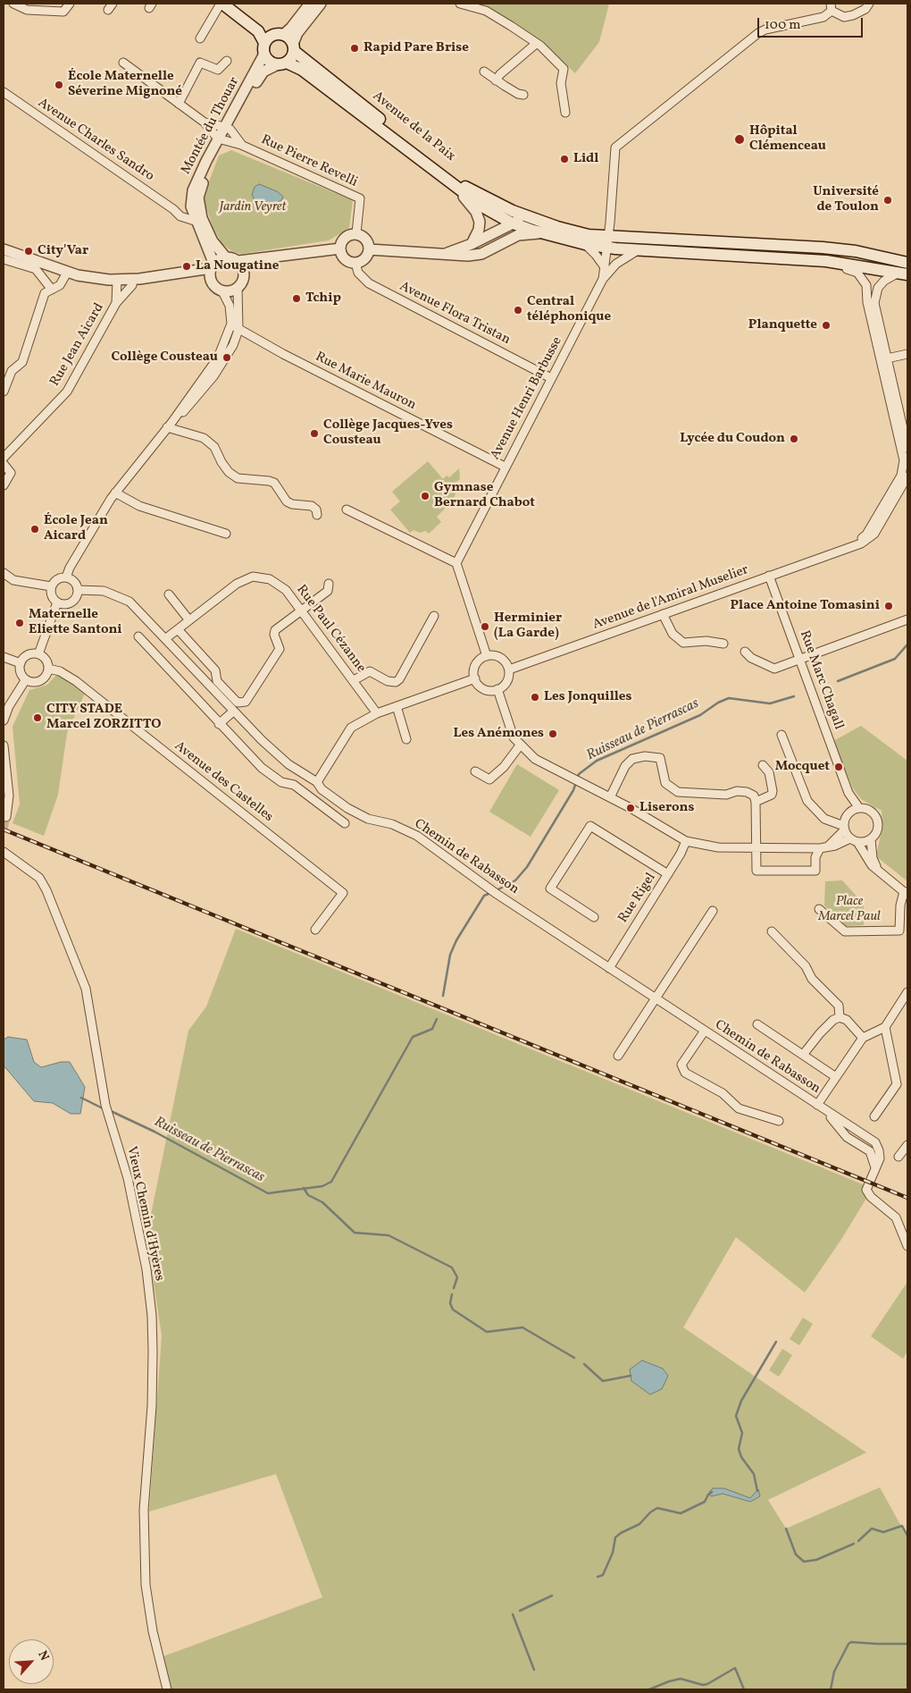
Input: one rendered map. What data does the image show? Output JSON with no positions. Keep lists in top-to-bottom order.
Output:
{
  "streets": {
    "main road": ["Avenue de la Paix"],
    "street": [
      "Montée du Thouar",
      "Avenue Charles Sandro",
      "Rue Pierre Revelli",
      "Avenue Flora Tristan",
      "Rue Jean Aicard",
      "Rue Marie Mauron",
      "Avenue Henri Barbusse",
      "Avenue de l'Amiral Muselier",
      "Rue Paul Cézanne",
      "Rue Marc Chagall",
      "Avenue des Castelles",
      "Chemin de Rabasson",
      "Rue Rigel",
      "Vieux Chemin d'Hyères"
    ]
  },
  "crossings": [
    ["Montée du Thouar", "Avenue de la Paix"],
    ["Montée du Thouar", "Avenue Charles Sandro"],
    ["Montée du Thouar", "Rue Pierre Revelli"],
    ["Avenue de la Paix", "Avenue Henri Barbusse"],
    ["Rue Pierre Revelli", "Avenue Flora Tristan"],
    ["Avenue Flora Tristan", "Avenue Henri Barbusse"],
    ["Rue Marie Mauron", "Avenue Henri Barbusse"],
    ["Avenue de l'Amiral Muselier", "Rue Marc Chagall"],
    ["Rue Paul Cézanne", "Chemin de Rabasson"],
    ["Chemin de Rabasson", "Rue Rigel"]
  ],
  "water": ["Ruisseau de Pierrascas"],
  "parks": ["Jardin Veyret", "Place Marcel Paul"],
  "places": [
    "Rapid Pare Brise",
    "École Maternelle Séverine Mignoné",
    "Hôpital Clémenceau",
    "Lidl",
    "Université de Toulon",
    "City'Var",
    "La Nougatine",
    "Tchip",
    "Central téléphonique",
    "Planquette",
    "Collège Cousteau",
    "Collège Jacques-Yves Cousteau",
    "Lycée du Coudon",
    "Gymnase Bernard Chabot",
    "École Jean Aicard",
    "Place Antoine Tomasini",
    "Maternelle Eliette Santoni",
    "Herminier (La Garde)",
    "Les Jonquilles",
    "CITY STADE Marcel ZORZITTO",
    "Les Anémones",
    "Mocquet",
    "Liserons"
  ],
  "scale_bar": "100 m",
  "north": "top right"
}
